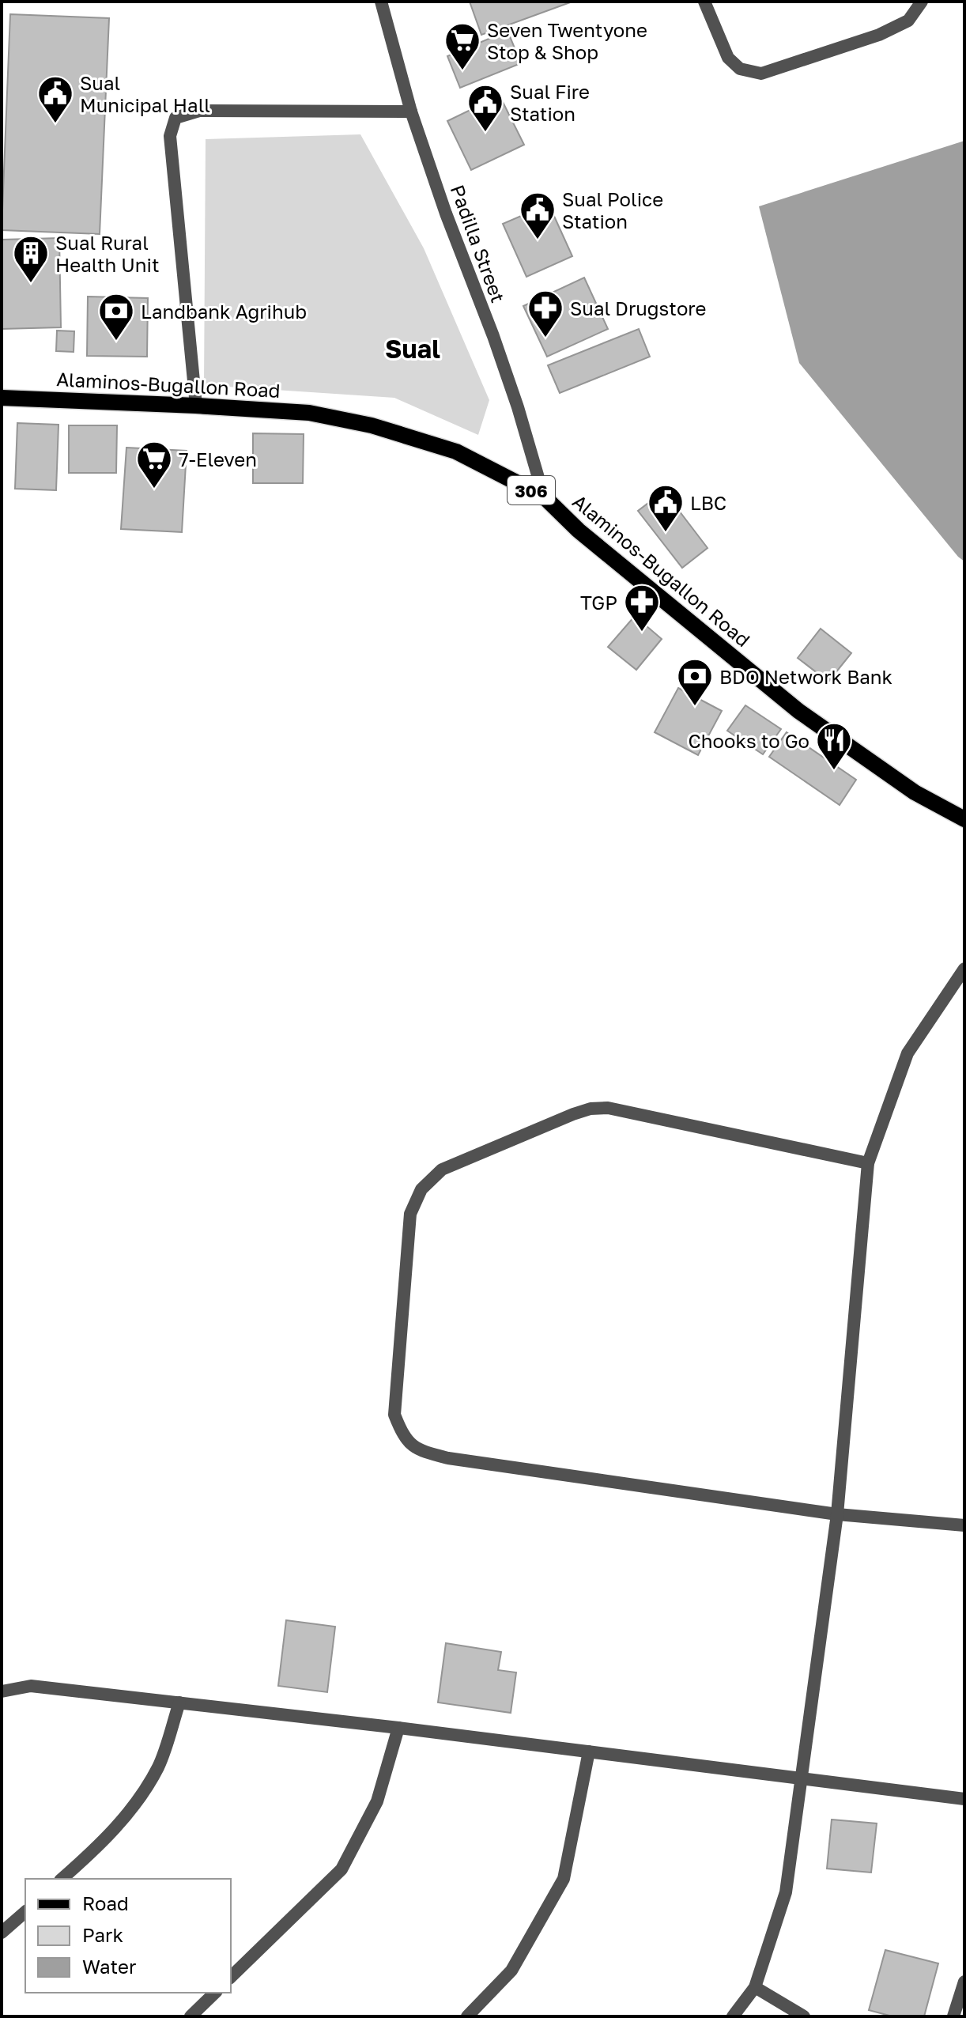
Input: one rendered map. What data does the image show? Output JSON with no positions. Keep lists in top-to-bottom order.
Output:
{
  "streets": {
    "main road": ["Alaminos-Bugallon Road", "306"],
    "street": ["Padilla Street"]
  },
  "crossings": [
    ["Padilla Street", "Alaminos-Bugallon Road"]
  ],
  "districts": ["Sual"],
  "places": {
    "supermarket": ["Seven Twentyone Stop & Shop", "7-Eleven"],
    "public building": [
      "Sual Municipal Hall",
      "Sual Fire Station",
      "Sual Police Station",
      "LBC"
    ],
    "building": ["Sual Rural Health Unit"],
    "pharmacy": ["Sual Drugstore", "TGP"],
    "bank": ["Landbank Agrihub", "BDO Network Bank"],
    "restaurant": ["Chooks to Go"]
  },
  "legend": ["Road", "Park", "Water"]
}
